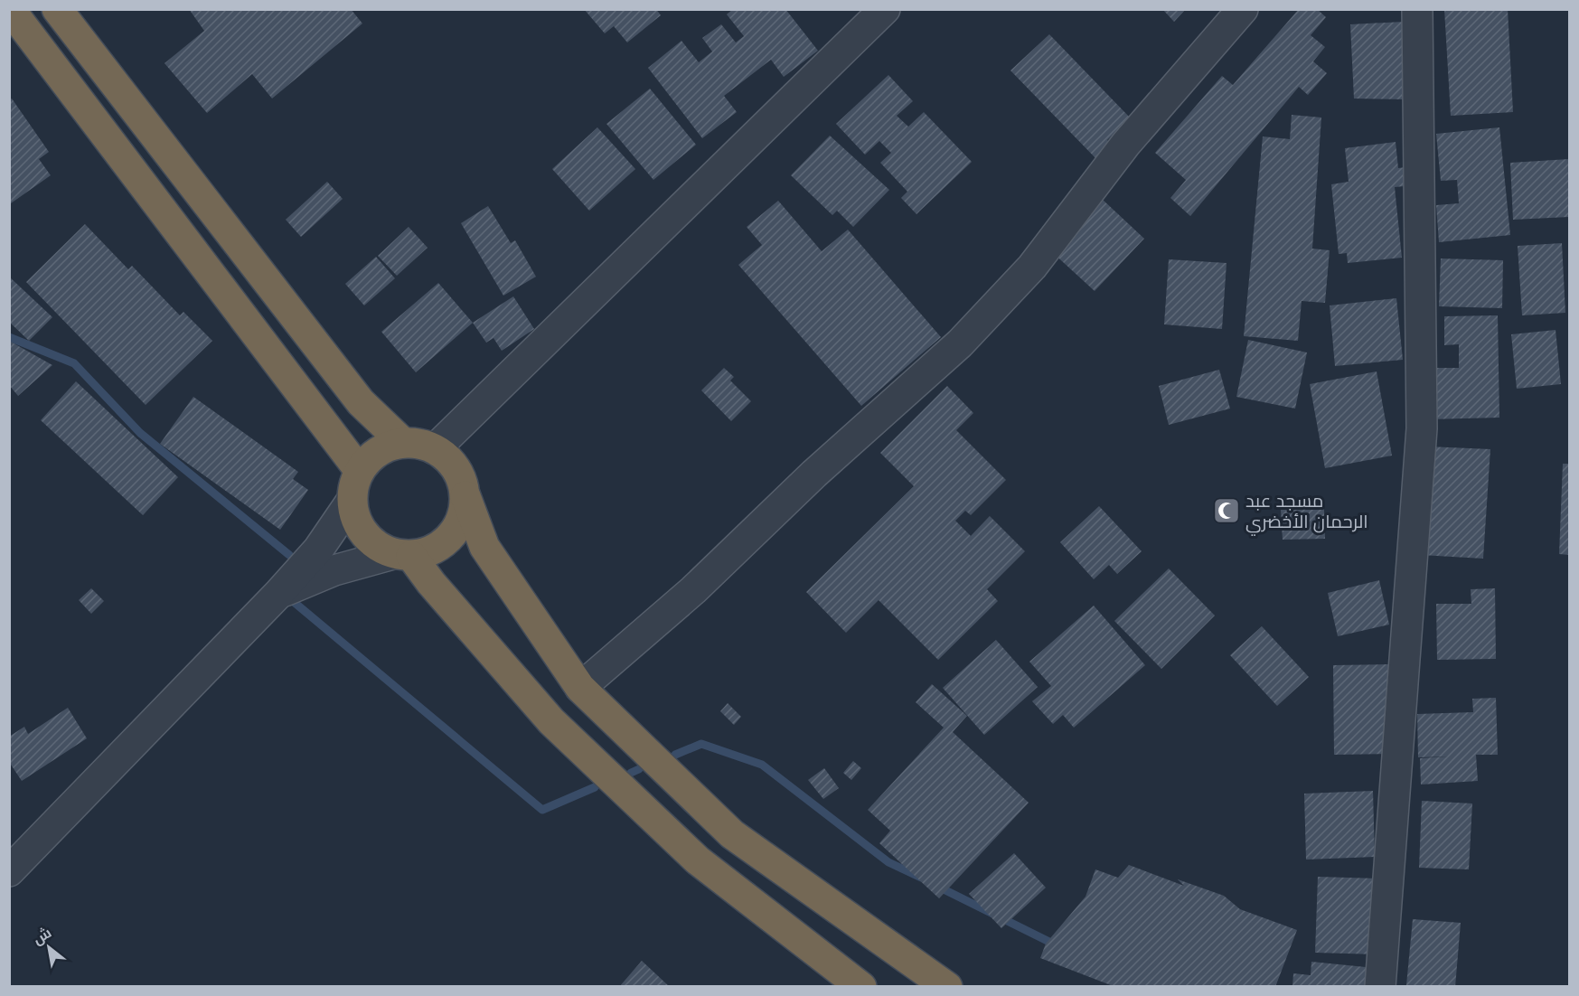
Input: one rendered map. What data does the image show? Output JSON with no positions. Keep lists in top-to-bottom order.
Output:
{
  "places": {
    "mosque": ["مسجد عبد الرحمان الأخضري"]
  },
  "north": "top left"
}
